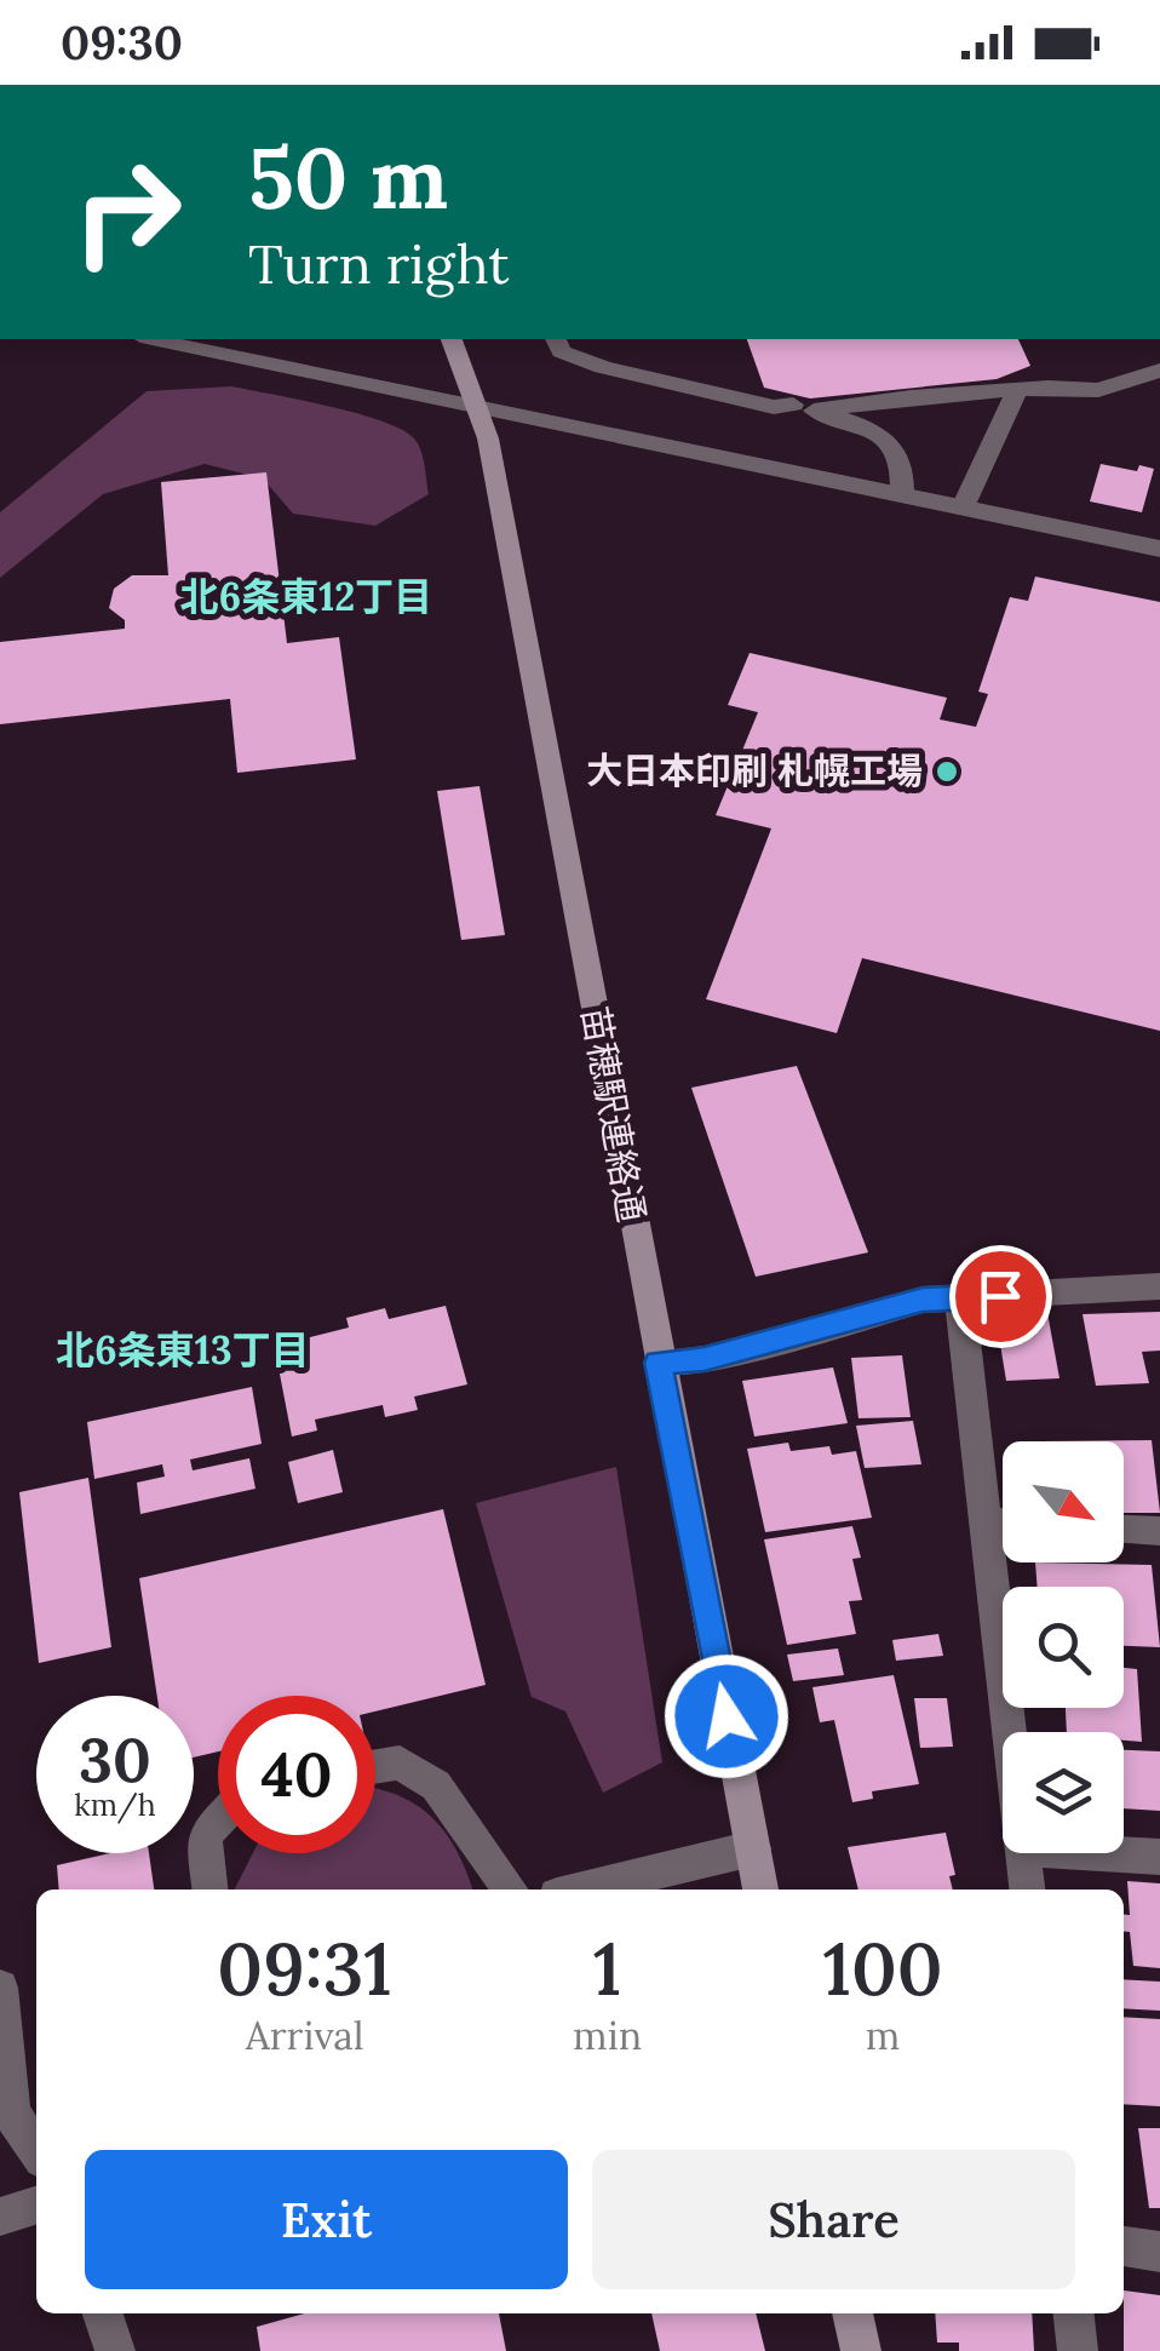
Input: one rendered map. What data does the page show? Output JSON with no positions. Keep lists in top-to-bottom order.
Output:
{
  "streets": {
    "street": ["苗穂駅連絡通"]
  },
  "districts": ["北6条東12丁目", "北6条東13丁目"],
  "places": ["大日本印刷 札幌工場"],
  "north": "bottom right",
  "page": {
    "status": "09:30",
    "turn": ["50 m", "Turn right"],
    "speed": "30 km/h",
    "limit": "40",
    "eta": [
      "09:31",
      "Arrival",
      "1",
      "min",
      "100",
      "m"
    ],
    "buttons": ["Exit", "Share"]
  }
}
